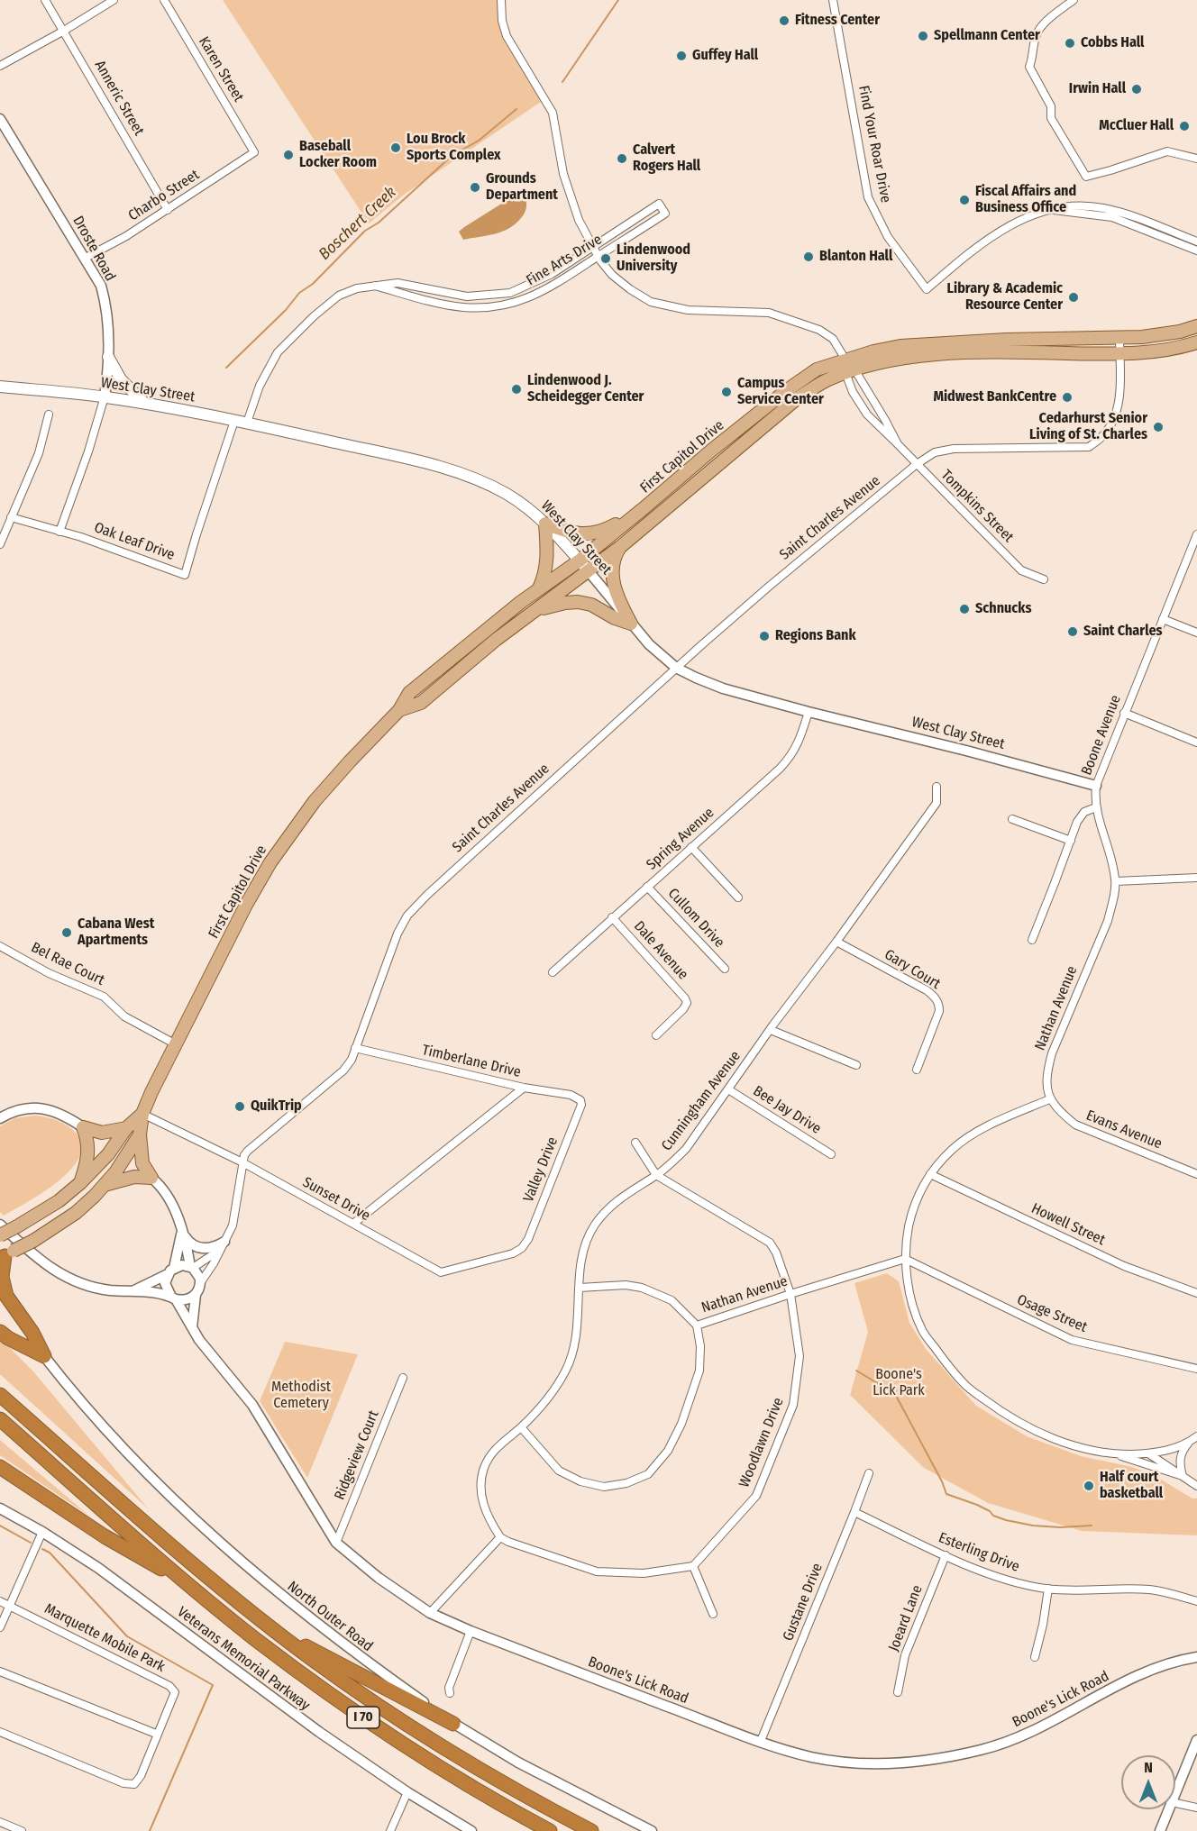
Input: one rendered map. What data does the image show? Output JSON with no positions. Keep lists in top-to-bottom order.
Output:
{
  "streets": {
    "highway": ["I 70"],
    "main road": ["West Clay Street", "First Capitol Drive"],
    "street": [
      "Karen Street",
      "Anneric Street",
      "Find Your Roar Drive",
      "Charbo Street",
      "Droste Road",
      "Fine Arts Drive",
      "Tompkins Street",
      "Saint Charles Avenue",
      "Oak Leaf Drive",
      "Boone Avenue",
      "Spring Avenue",
      "Cullom Drive",
      "Dale Avenue",
      "Bel Rae Court",
      "Gary Court",
      "Nathan Avenue",
      "Timberlane Drive",
      "Cunningham Avenue",
      "Bee Jay Drive",
      "Evans Avenue",
      "Valley Drive",
      "Sunset Drive",
      "Howell Street",
      "Osage Street",
      "Woodlawn Drive",
      "Ridgeview Court",
      "Esterling Drive",
      "Gustane Drive",
      "North Outer Road",
      "Joeard Lane",
      "Marquette Mobile Park",
      "Veterans Memorial Parkway",
      "Boone's Lick Road"
    ]
  },
  "crossings": [
    ["Karen Street", "Charbo Street"],
    ["Anneric Street", "Charbo Street"],
    ["Charbo Street", "Droste Road"],
    ["Droste Road", "West Clay Street"],
    ["Droste Road", "Oak Leaf Drive"],
    ["Fine Arts Drive", "West Clay Street"],
    ["West Clay Street", "First Capitol Drive"],
    ["West Clay Street", "Saint Charles Avenue"],
    ["West Clay Street", "Oak Leaf Drive"],
    ["West Clay Street", "Boone Avenue"],
    ["West Clay Street", "Spring Avenue"],
    ["First Capitol Drive", "Tompkins Street"],
    ["First Capitol Drive", "Bel Rae Court"],
    ["First Capitol Drive", "Sunset Drive"],
    ["Tompkins Street", "Saint Charles Avenue"],
    ["Saint Charles Avenue", "Timberlane Drive"],
    ["Saint Charles Avenue", "Sunset Drive"],
    ["Saint Charles Avenue", "Boone's Lick Road"],
    ["Boone Avenue", "Nathan Avenue"],
    ["Spring Avenue", "Cullom Drive"],
    ["Spring Avenue", "Dale Avenue"],
    ["Gary Court", "Cunningham Avenue"],
    ["Nathan Avenue", "Evans Avenue"],
    ["Nathan Avenue", "Osage Street"],
    ["Nathan Avenue", "Woodlawn Drive"],
    ["Timberlane Drive", "Valley Drive"],
    ["Cunningham Avenue", "Bee Jay Drive"],
    ["Cunningham Avenue", "Woodlawn Drive"],
    ["Valley Drive", "Sunset Drive"],
    ["Ridgeview Court", "Boone's Lick Road"],
    ["Esterling Drive", "Gustane Drive"],
    ["Esterling Drive", "Joeard Lane"],
    ["Gustane Drive", "Boone's Lick Road"]
  ],
  "water": ["Boschert Creek"],
  "parks": ["Boone's Lick Park", "Methodist Cemetery"],
  "places": [
    "Fitness Center",
    "Spellmann Center",
    "Cobbs Hall",
    "Guffey Hall",
    "Irwin Hall",
    "McCluer Hall",
    "Lou Brock Sports Complex",
    "Baseball Locker Room",
    "Calvert Rogers Hall",
    "Grounds Department",
    "Fiscal Affairs and Business Office",
    "Blanton Hall",
    "Lindenwood University",
    "Library & Academic Resource Center",
    "Lindenwood J. Scheidegger Center",
    "Campus Service Center",
    "Midwest BankCentre",
    "Cedarhurst Senior Living of St. Charles",
    "Schnucks",
    "Saint Charles",
    "Regions Bank",
    "Cabana West Apartments",
    "QuikTrip",
    "Half court basketball"
  ],
  "north": "top"
}
